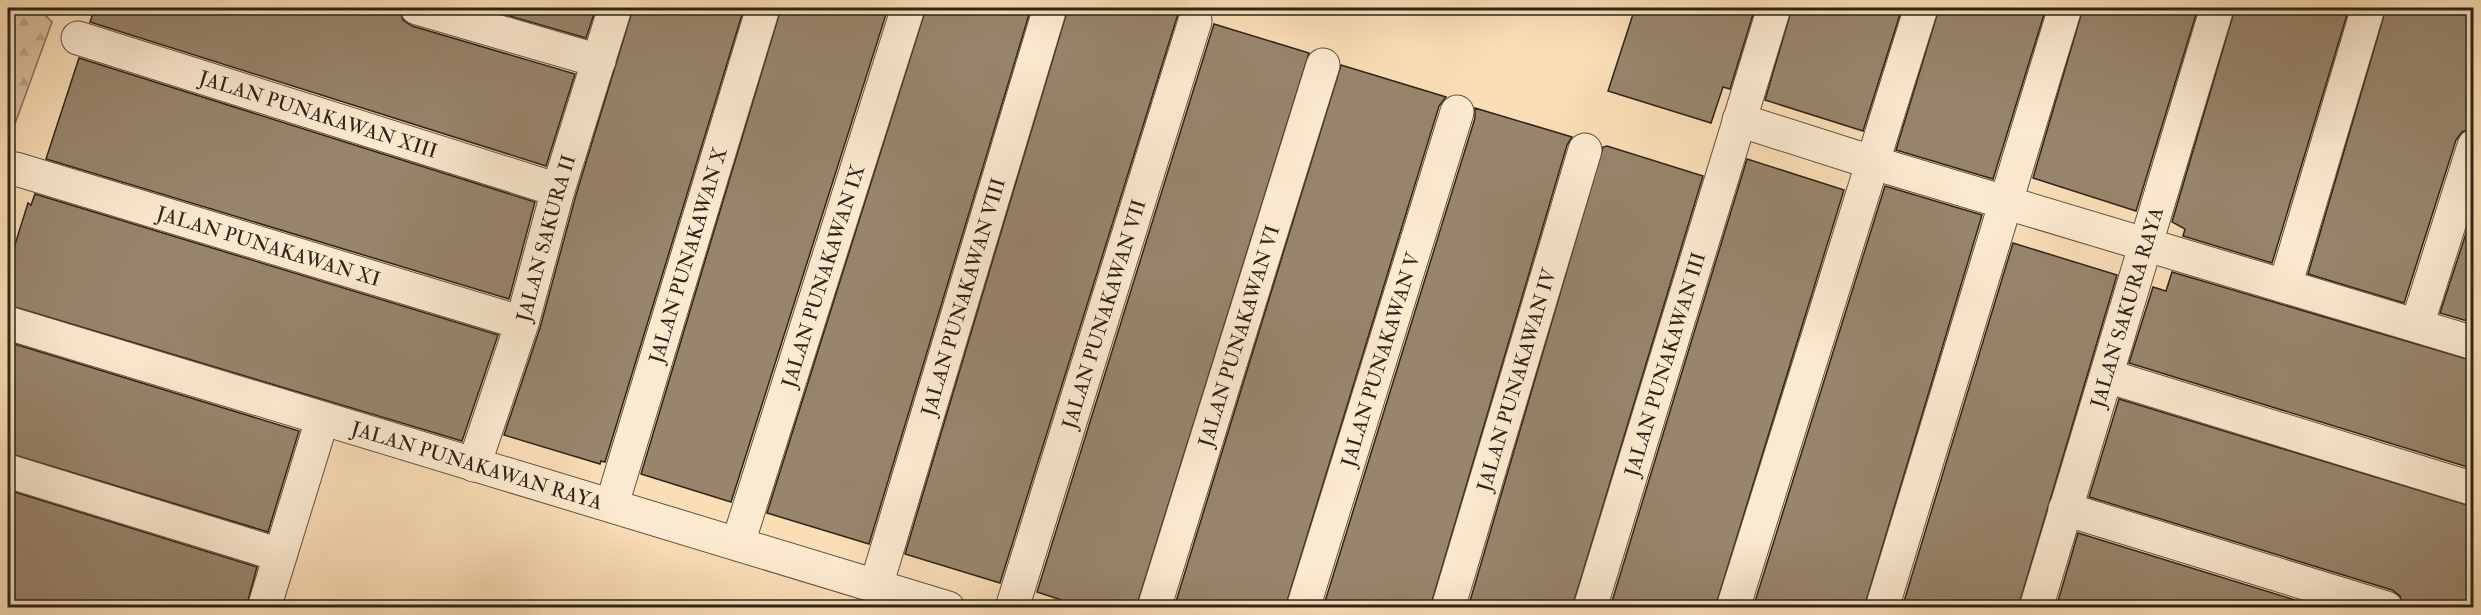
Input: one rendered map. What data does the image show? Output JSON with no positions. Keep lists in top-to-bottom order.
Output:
{
  "streets": {
    "street": [
      "JALAN PUNAKAWAN XIII",
      "JALAN SAKURA II",
      "JALAN PUNAKAWAN XI",
      "JALAN PUNAKAWAN X",
      "JALAN PUNAKAWAN IX",
      "JALAN PUNAKAWAN VIII",
      "JALAN SAKURA RAYA",
      "JALAN PUNAKAWAN VII",
      "JALAN PUNAKAWAN VI",
      "JALAN PUNAKAWAN V",
      "JALAN PUNAKAWAN III",
      "JALAN PUNAKAWAN IV",
      "JALAN PUNAKAWAN RAYA"
    ]
  },
  "crossings": [
    ["JALAN PUNAKAWAN XIII", "JALAN SAKURA II"],
    ["JALAN SAKURA II", "JALAN PUNAKAWAN XI"],
    ["JALAN SAKURA II", "JALAN PUNAKAWAN RAYA"],
    ["JALAN PUNAKAWAN X", "JALAN PUNAKAWAN RAYA"],
    ["JALAN PUNAKAWAN IX", "JALAN PUNAKAWAN RAYA"],
    ["JALAN PUNAKAWAN VIII", "JALAN PUNAKAWAN RAYA"]
  ]
}
